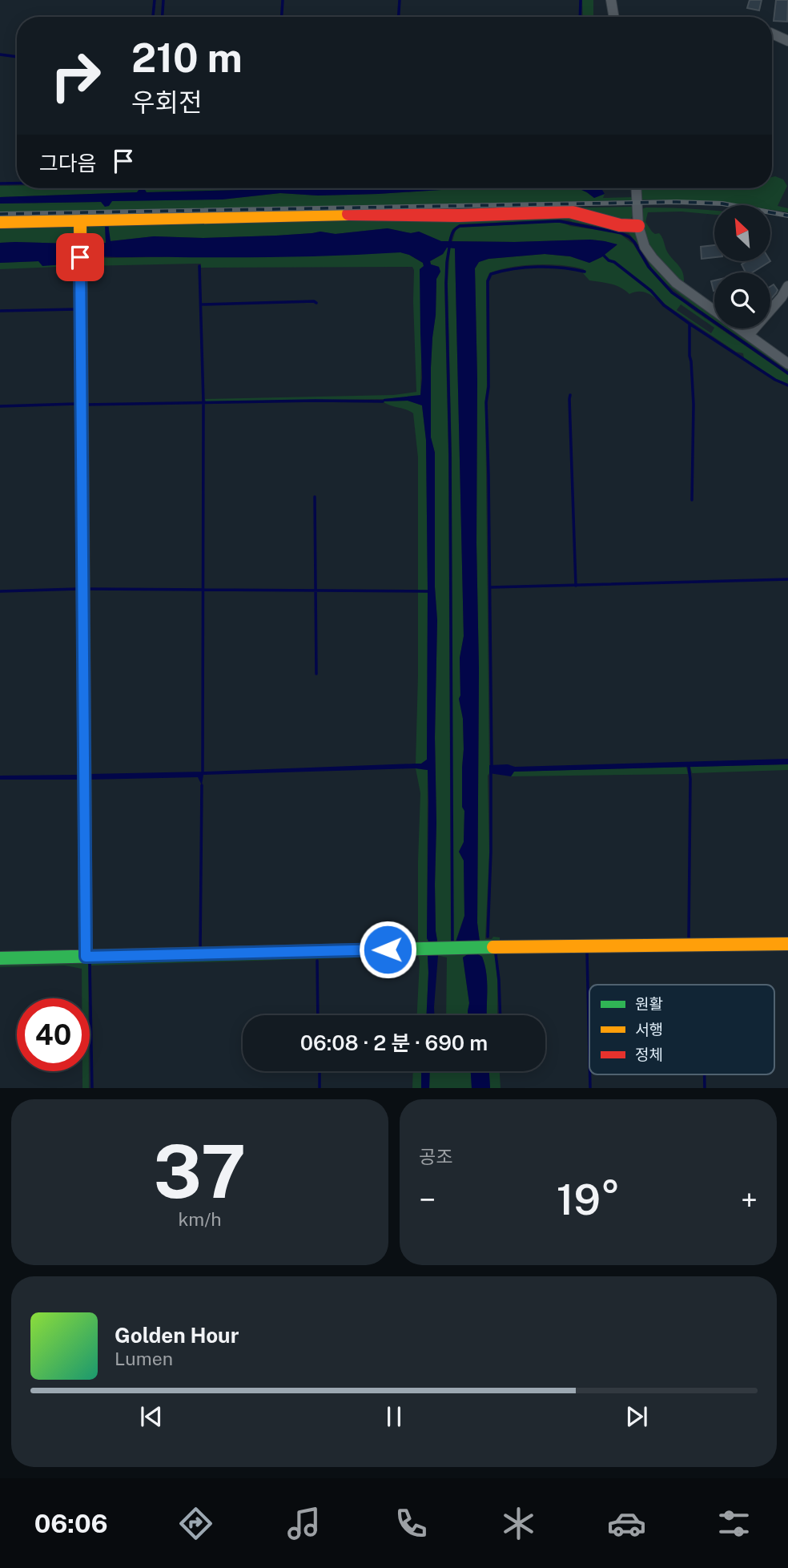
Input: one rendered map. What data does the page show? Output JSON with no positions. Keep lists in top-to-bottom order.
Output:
{
  "legend": ["원활", "서행", "정체"],
  "north": "top left",
  "page": {
    "turn": ["210 m", "우회전"],
    "then": "그다음",
    "limit": "40",
    "trip": "06:08 · 2 분 · 690 m",
    "tile": [
      ["37", "km/h"],
      "공조"
    ],
    "heat": ["−", "19°", "+"],
    "song": ["Golden Hour", "Lumen"],
    "tabs": "06:06"
  }
}
